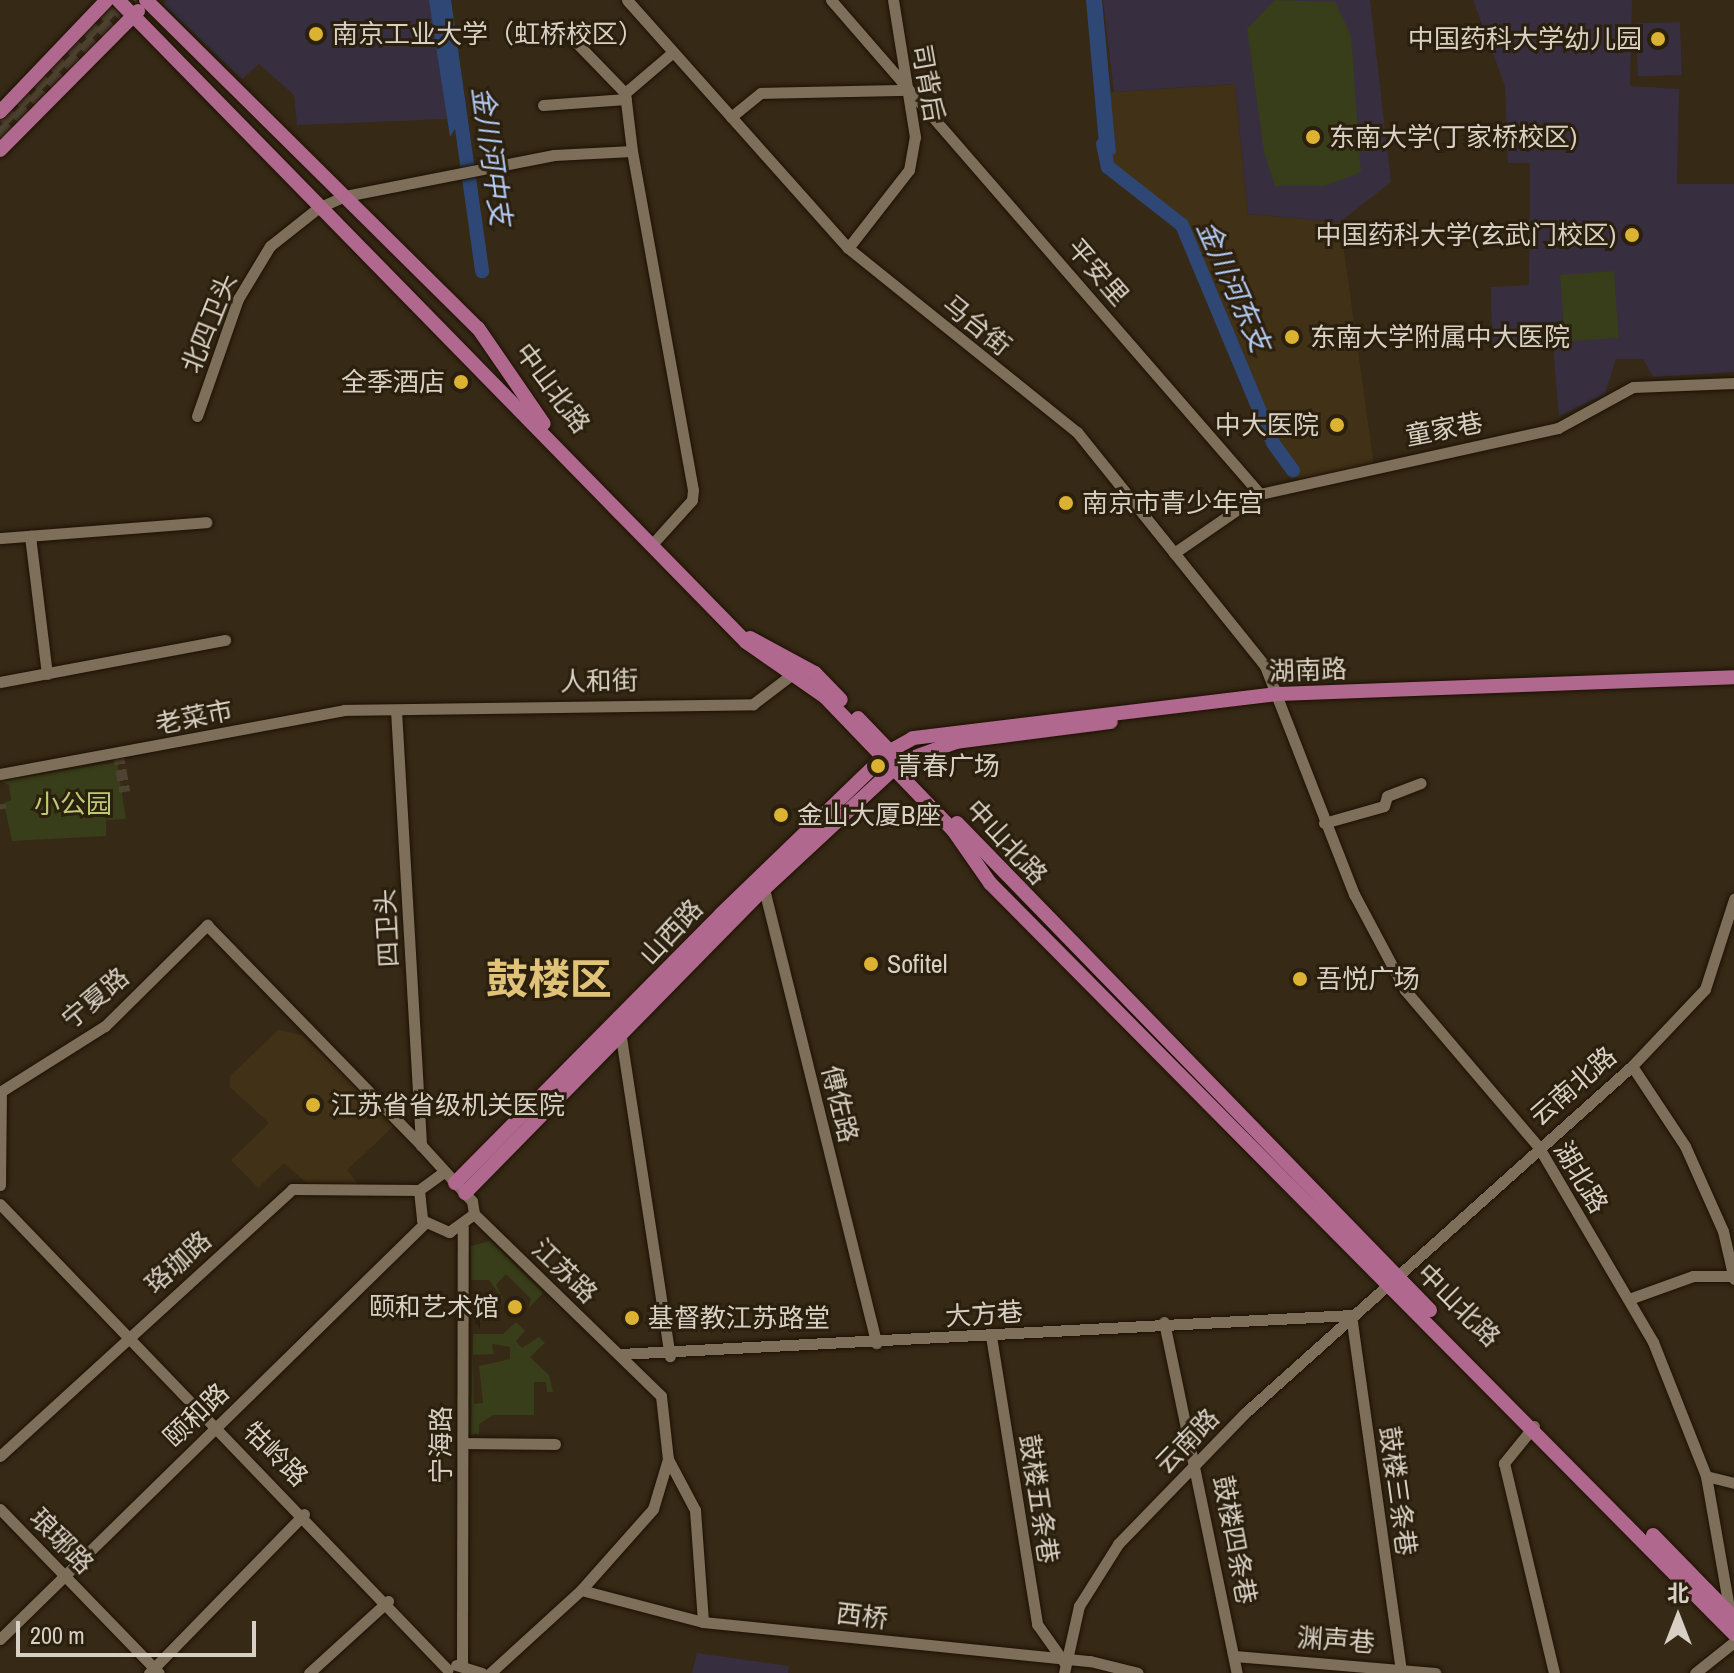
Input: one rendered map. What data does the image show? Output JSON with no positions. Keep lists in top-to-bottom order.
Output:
{
  "streets": {
    "main road": ["中山北路", "湖南路", "山西路"],
    "street": [
      "司背后",
      "平安里",
      "北四卫头",
      "马台街",
      "童家巷",
      "人和街",
      "老菜市",
      "四卫头",
      "宁夏路",
      "云南北路",
      "傅佐路",
      "湖北路",
      "珞珈路",
      "江苏路",
      "大方巷",
      "颐和路",
      "云南路",
      "宁海路",
      "牯岭路",
      "鼓楼三条巷",
      "鼓楼五条巷",
      "鼓楼四条巷",
      "琅琊路",
      "西桥",
      "渊声巷"
    ]
  },
  "crossings": [
    ["司背后", "平安里"],
    ["司背后", "马台街"],
    ["平安里", "童家巷"],
    ["北四卫头", "中山北路"],
    ["马台街", "童家巷"],
    ["马台街", "湖南路"],
    ["马台街", "湖北路"],
    ["中山北路", "湖南路"],
    ["中山北路", "人和街"],
    ["中山北路", "山西路"],
    ["中山北路", "云南北路"],
    ["中山北路", "湖北路"],
    ["中山北路", "云南路"],
    ["湖南路", "山西路"],
    ["湖南路", "湖北路"],
    ["人和街", "老菜市"],
    ["人和街", "四卫头"],
    ["老菜市", "四卫头"],
    ["四卫头", "宁夏路"],
    ["山西路", "傅佐路"],
    ["山西路", "珞珈路"],
    ["山西路", "江苏路"],
    ["山西路", "颐和路"],
    ["山西路", "宁海路"],
    ["云南北路", "湖北路"],
    ["云南北路", "云南路"],
    ["傅佐路", "大方巷"],
    ["珞珈路", "江苏路"],
    ["珞珈路", "颐和路"],
    ["珞珈路", "宁海路"],
    ["珞珈路", "牯岭路"],
    ["江苏路", "大方巷"],
    ["江苏路", "颐和路"],
    ["江苏路", "宁海路"],
    ["江苏路", "西桥"],
    ["大方巷", "云南路"],
    ["大方巷", "鼓楼三条巷"],
    ["大方巷", "鼓楼五条巷"],
    ["大方巷", "鼓楼四条巷"],
    ["颐和路", "宁海路"],
    ["颐和路", "牯岭路"],
    ["颐和路", "琅琊路"],
    ["云南路", "鼓楼三条巷"],
    ["云南路", "鼓楼五条巷"],
    ["云南路", "鼓楼四条巷"],
    ["云南路", "西桥"],
    ["鼓楼三条巷", "渊声巷"],
    ["鼓楼五条巷", "西桥"],
    ["鼓楼四条巷", "渊声巷"]
  ],
  "districts": ["鼓楼区"],
  "water": ["金川河中支", "金川河东支"],
  "parks": ["小公园"],
  "places": [
    "南京工业大学（虹桥校区）",
    "中国药科大学幼儿园",
    "东南大学(丁家桥校区)",
    "中国药科大学(玄武门校区)",
    "东南大学附属中大医院",
    "全季酒店",
    "中大医院",
    "南京市青少年宫",
    "青春广场",
    "金山大厦B座",
    "Sofitel",
    "吾悦广场",
    "江苏省省级机关医院",
    "颐和艺术馆",
    "基督教江苏路堂"
  ],
  "scale_bar": "200 m",
  "north": "top"
}
